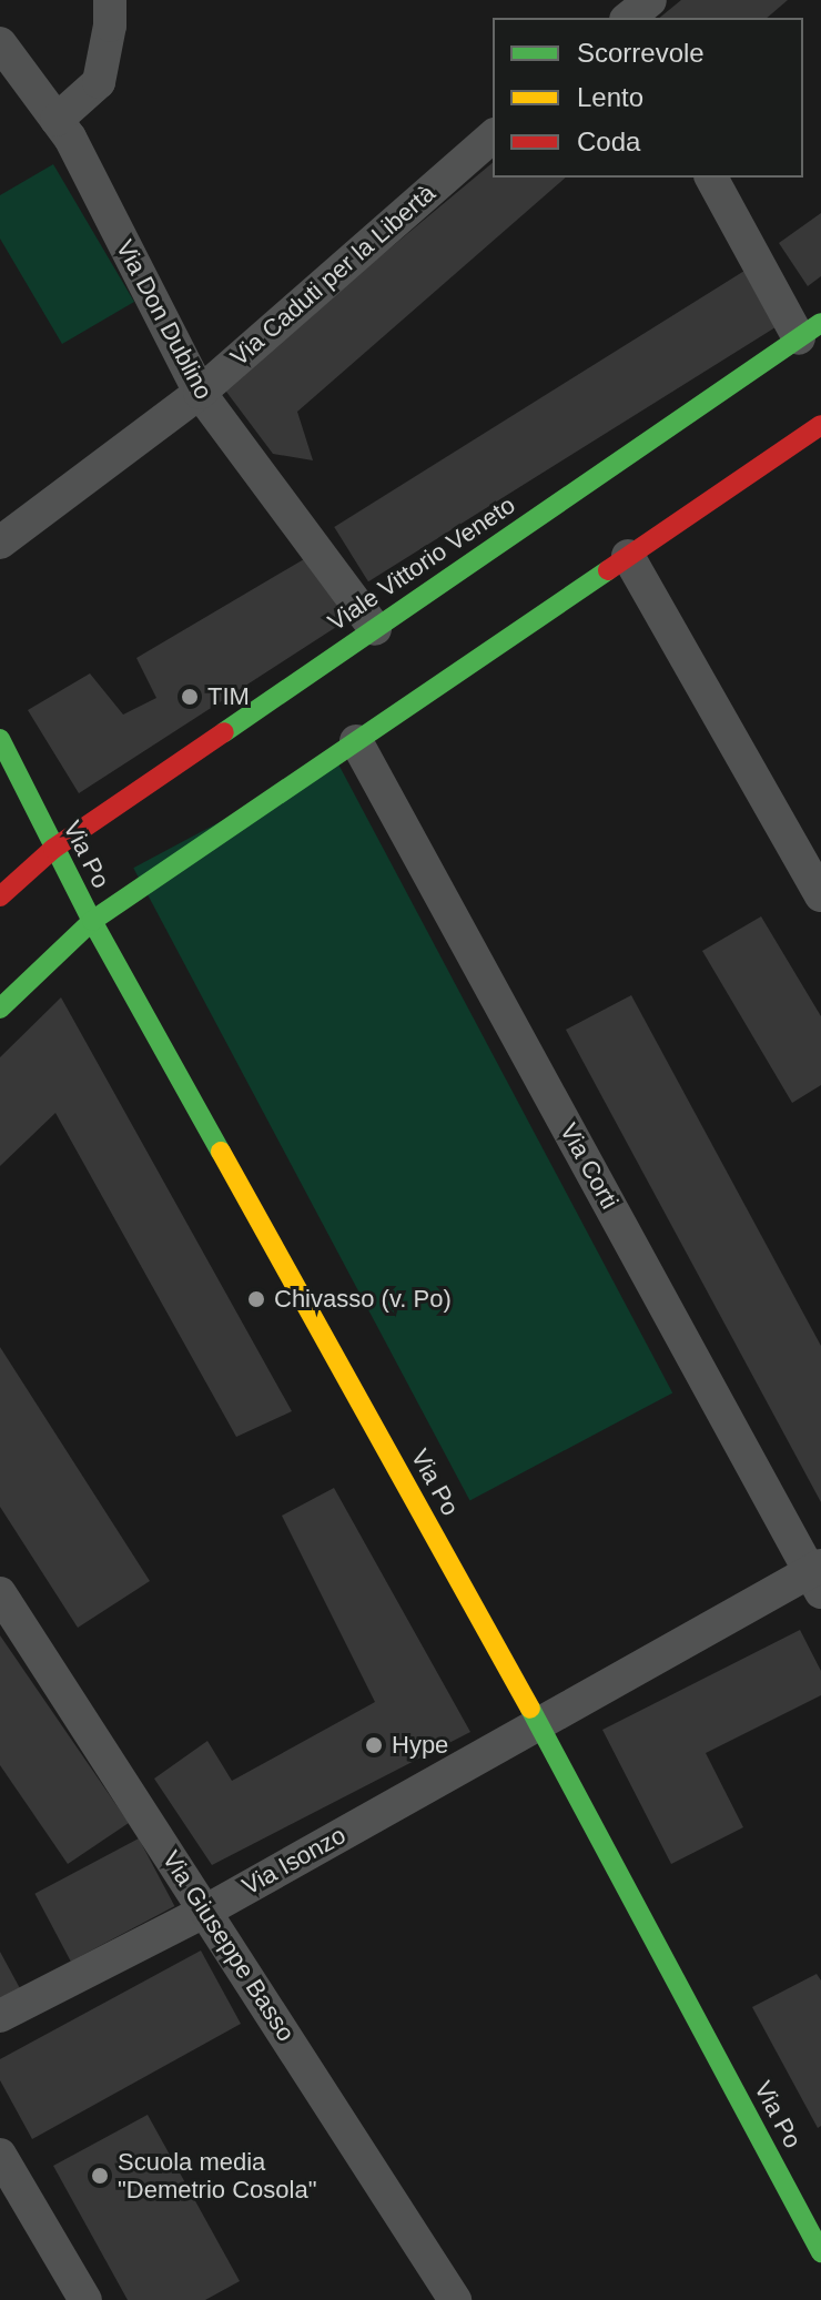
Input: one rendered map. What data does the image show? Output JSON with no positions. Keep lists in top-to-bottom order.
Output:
{
  "streets": {
    "main road": ["Viale Vittorio Veneto", "Via Po"],
    "street": [
      "Via Caduti per la Libertà",
      "Via Don Dublino",
      "Via Corti",
      "Via Isonzo",
      "Via Giuseppe Basso"
    ]
  },
  "crossings": [
    ["Via Caduti per la Libertà", "Via Don Dublino"],
    ["Via Don Dublino", "Viale Vittorio Veneto"],
    ["Viale Vittorio Veneto", "Via Po"],
    ["Via Po", "Via Isonzo"],
    ["Via Corti", "Via Isonzo"],
    ["Via Isonzo", "Via Giuseppe Basso"]
  ],
  "places": [
    "TIM",
    "Chivasso (v. Po)",
    "Hype",
    "Scuola media \"Demetrio Cosola\""
  ],
  "legend": ["Scorrevole", "Lento", "Coda"]
}
